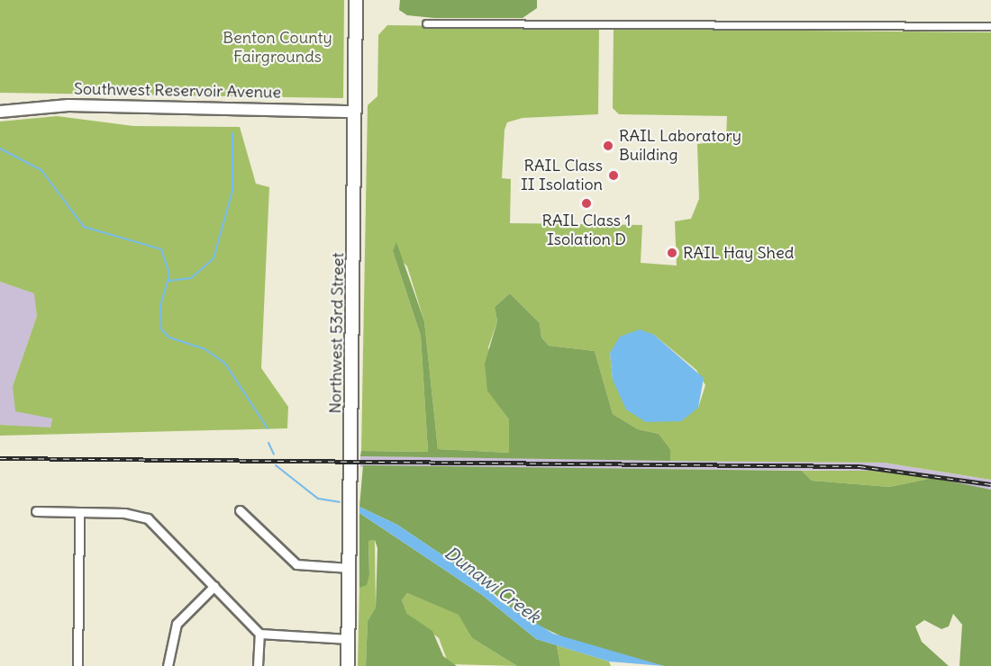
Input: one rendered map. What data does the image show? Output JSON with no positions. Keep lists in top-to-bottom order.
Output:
{
  "streets": {
    "main road": ["Southwest Reservoir Avenue", "Northwest 53rd Street"]
  },
  "crossings": [
    ["Southwest Reservoir Avenue", "Northwest 53rd Street"]
  ],
  "water": ["Dunawi Creek"],
  "parks": ["Benton County Fairgrounds"],
  "places": [
    "RAIL Laboratory Building",
    "RAIL Class II Isolation",
    "RAIL Class 1 Isolation D",
    "RAIL Hay Shed"
  ]
}
